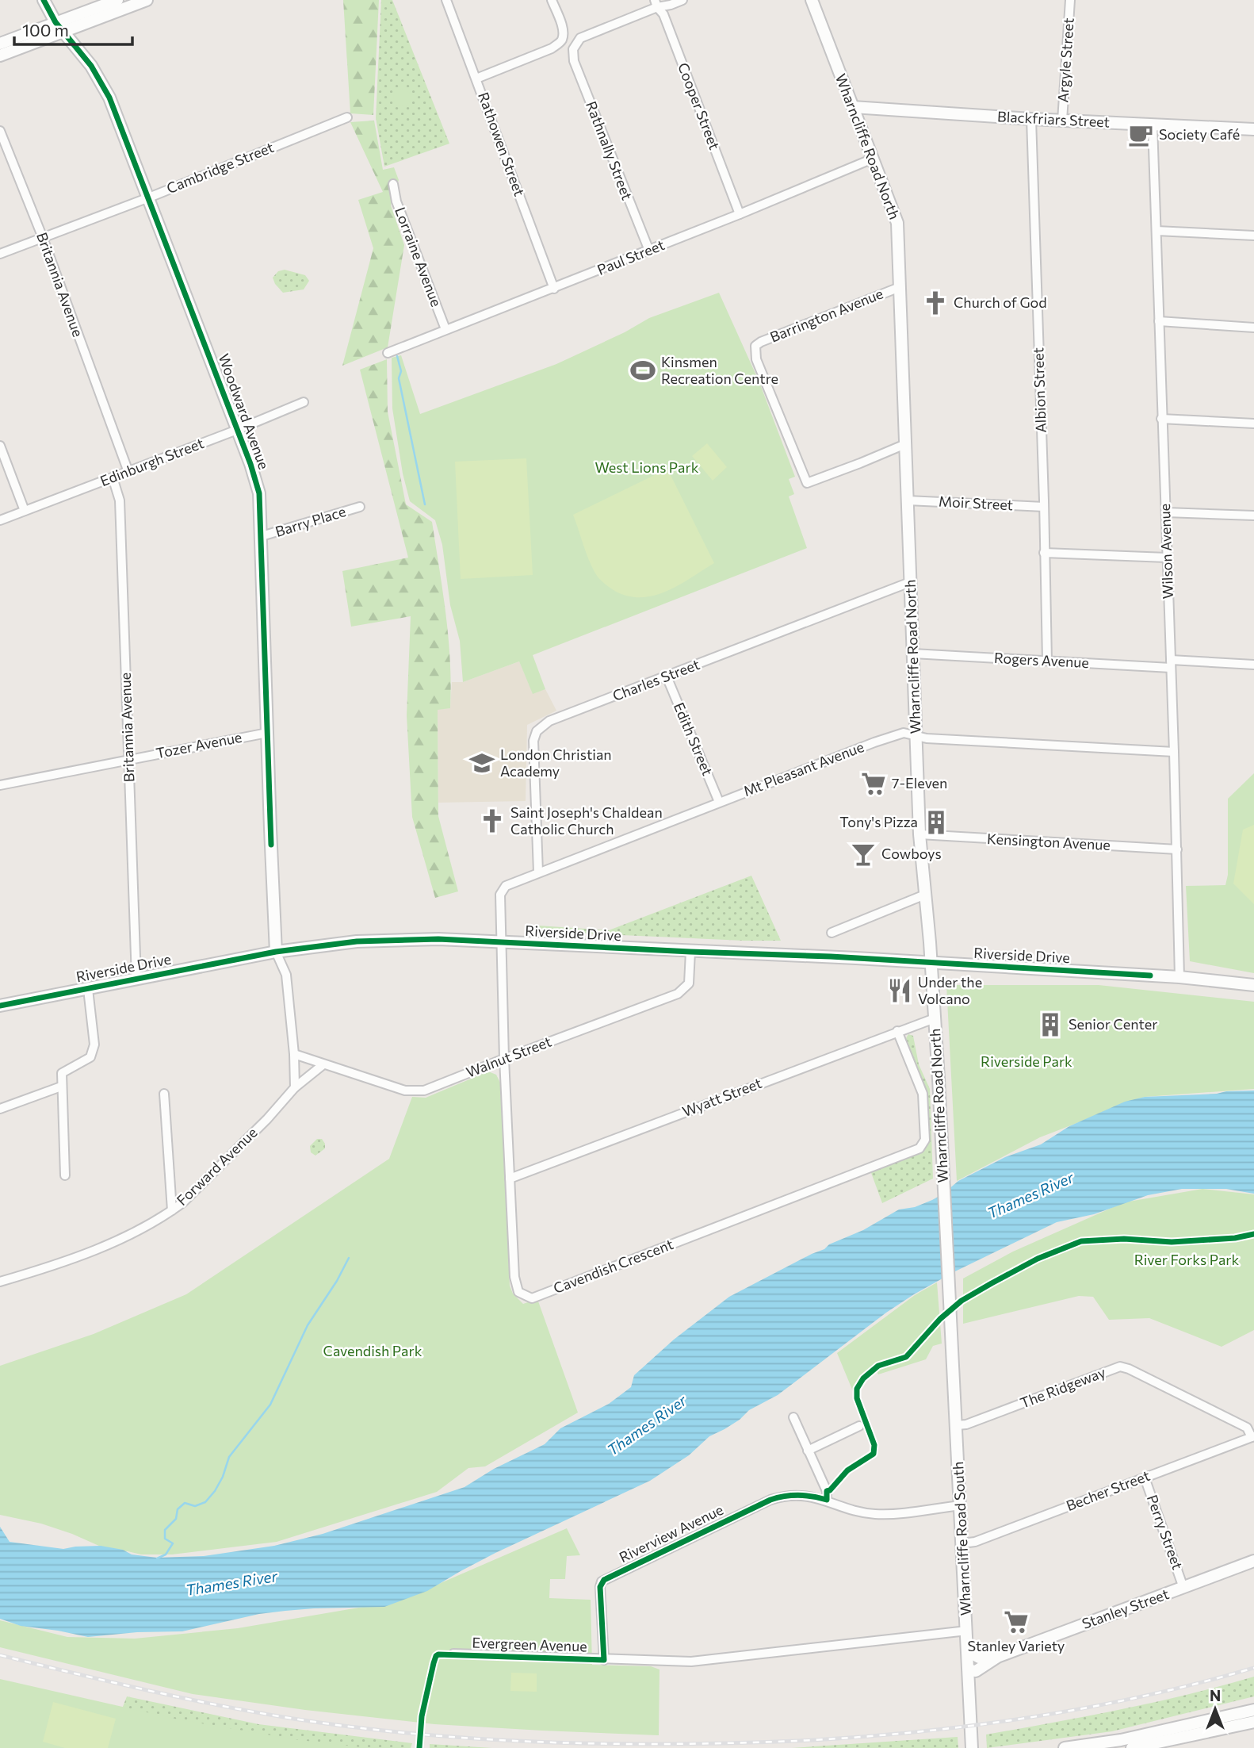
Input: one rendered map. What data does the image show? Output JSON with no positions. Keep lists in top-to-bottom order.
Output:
{
  "streets": {
    "main road": [
      "Blackfriars Street",
      "Wharncliffe Road North",
      "Woodward Avenue",
      "Riverside Drive",
      "Wharncliffe Road South",
      "Stanley Street"
    ],
    "street": [
      "Argyle Street",
      "Cooper Street",
      "Rathowen Street",
      "Rathnally Street",
      "Cambridge Street",
      "Lorraine Avenue",
      "Paul Street",
      "Britannia Avenue",
      "Barrington Avenue",
      "Albion Street",
      "Edinburgh Street",
      "Moir Street",
      "Barry Place",
      "Wilson Avenue",
      "Rogers Avenue",
      "Charles Street",
      "Edith Street",
      "Tozer Avenue",
      "Mt Pleasant Avenue",
      "Kensington Avenue",
      "Walnut Street",
      "Wyatt Street",
      "Forward Avenue",
      "Cavendish Crescent",
      "The Ridgeway",
      "Becher Street",
      "Perry Street",
      "Riverview Avenue",
      "Evergreen Avenue"
    ]
  },
  "crossings": [
    ["Argyle Street", "Blackfriars Street"],
    ["Cooper Street", "Rathnally Street"],
    ["Cooper Street", "Paul Street"],
    ["Blackfriars Street", "Wharncliffe Road North"],
    ["Blackfriars Street", "Albion Street"],
    ["Blackfriars Street", "Wilson Avenue"],
    ["Rathowen Street", "Paul Street"],
    ["Wharncliffe Road North", "Paul Street"],
    ["Wharncliffe Road North", "Barrington Avenue"],
    ["Wharncliffe Road North", "Moir Street"],
    ["Wharncliffe Road North", "Rogers Avenue"],
    ["Wharncliffe Road North", "Charles Street"],
    ["Wharncliffe Road North", "Mt Pleasant Avenue"],
    ["Wharncliffe Road North", "Kensington Avenue"],
    ["Wharncliffe Road North", "Riverside Drive"],
    ["Wharncliffe Road North", "Wyatt Street"],
    ["Wharncliffe Road North", "Wharncliffe Road South"],
    ["Rathnally Street", "Paul Street"],
    ["Cambridge Street", "Britannia Avenue"],
    ["Cambridge Street", "Woodward Avenue"],
    ["Lorraine Avenue", "Paul Street"],
    ["Britannia Avenue", "Edinburgh Street"],
    ["Britannia Avenue", "Tozer Avenue"],
    ["Britannia Avenue", "Riverside Drive"],
    ["Albion Street", "Moir Street"],
    ["Albion Street", "Rogers Avenue"],
    ["Woodward Avenue", "Edinburgh Street"],
    ["Woodward Avenue", "Barry Place"],
    ["Woodward Avenue", "Tozer Avenue"],
    ["Woodward Avenue", "Riverside Drive"],
    ["Wilson Avenue", "Rogers Avenue"],
    ["Wilson Avenue", "Mt Pleasant Avenue"],
    ["Wilson Avenue", "Kensington Avenue"],
    ["Wilson Avenue", "Riverside Drive"],
    ["Charles Street", "Edith Street"],
    ["Charles Street", "Mt Pleasant Avenue"],
    ["Edith Street", "Mt Pleasant Avenue"],
    ["Mt Pleasant Avenue", "Riverside Drive"],
    ["Mt Pleasant Avenue", "Cavendish Crescent"],
    ["Riverside Drive", "Walnut Street"],
    ["Riverside Drive", "Cavendish Crescent"],
    ["Walnut Street", "Forward Avenue"],
    ["Walnut Street", "Cavendish Crescent"],
    ["Wyatt Street", "Cavendish Crescent"],
    ["The Ridgeway", "Becher Street"],
    ["The Ridgeway", "Wharncliffe Road South"],
    ["Becher Street", "Perry Street"],
    ["Becher Street", "Wharncliffe Road South"],
    ["Perry Street", "Stanley Street"],
    ["Riverview Avenue", "Wharncliffe Road South"],
    ["Riverview Avenue", "Evergreen Avenue"],
    ["Wharncliffe Road South", "Stanley Street"],
    ["Wharncliffe Road South", "Evergreen Avenue"]
  ],
  "water": ["Thames River"],
  "parks": [
    "West Lions Park",
    "Riverside Park",
    "River Forks Park",
    "Cavendish Park"
  ],
  "places": {
    "cafe": ["Society Café"],
    "church": ["Church of God", "Saint Joseph's Chaldean Catholic Church"],
    "sports": ["Kinsmen Recreation Centre"],
    "school or university": ["London Christian Academy"],
    "supermarket": ["7-Eleven", "Stanley Variety"],
    "building": ["Tony's Pizza", "Senior Center"],
    "bar": ["Cowboys"],
    "restaurant": ["Under the Volcano"]
  },
  "scale_bar": "100 m",
  "north": "top"
}
